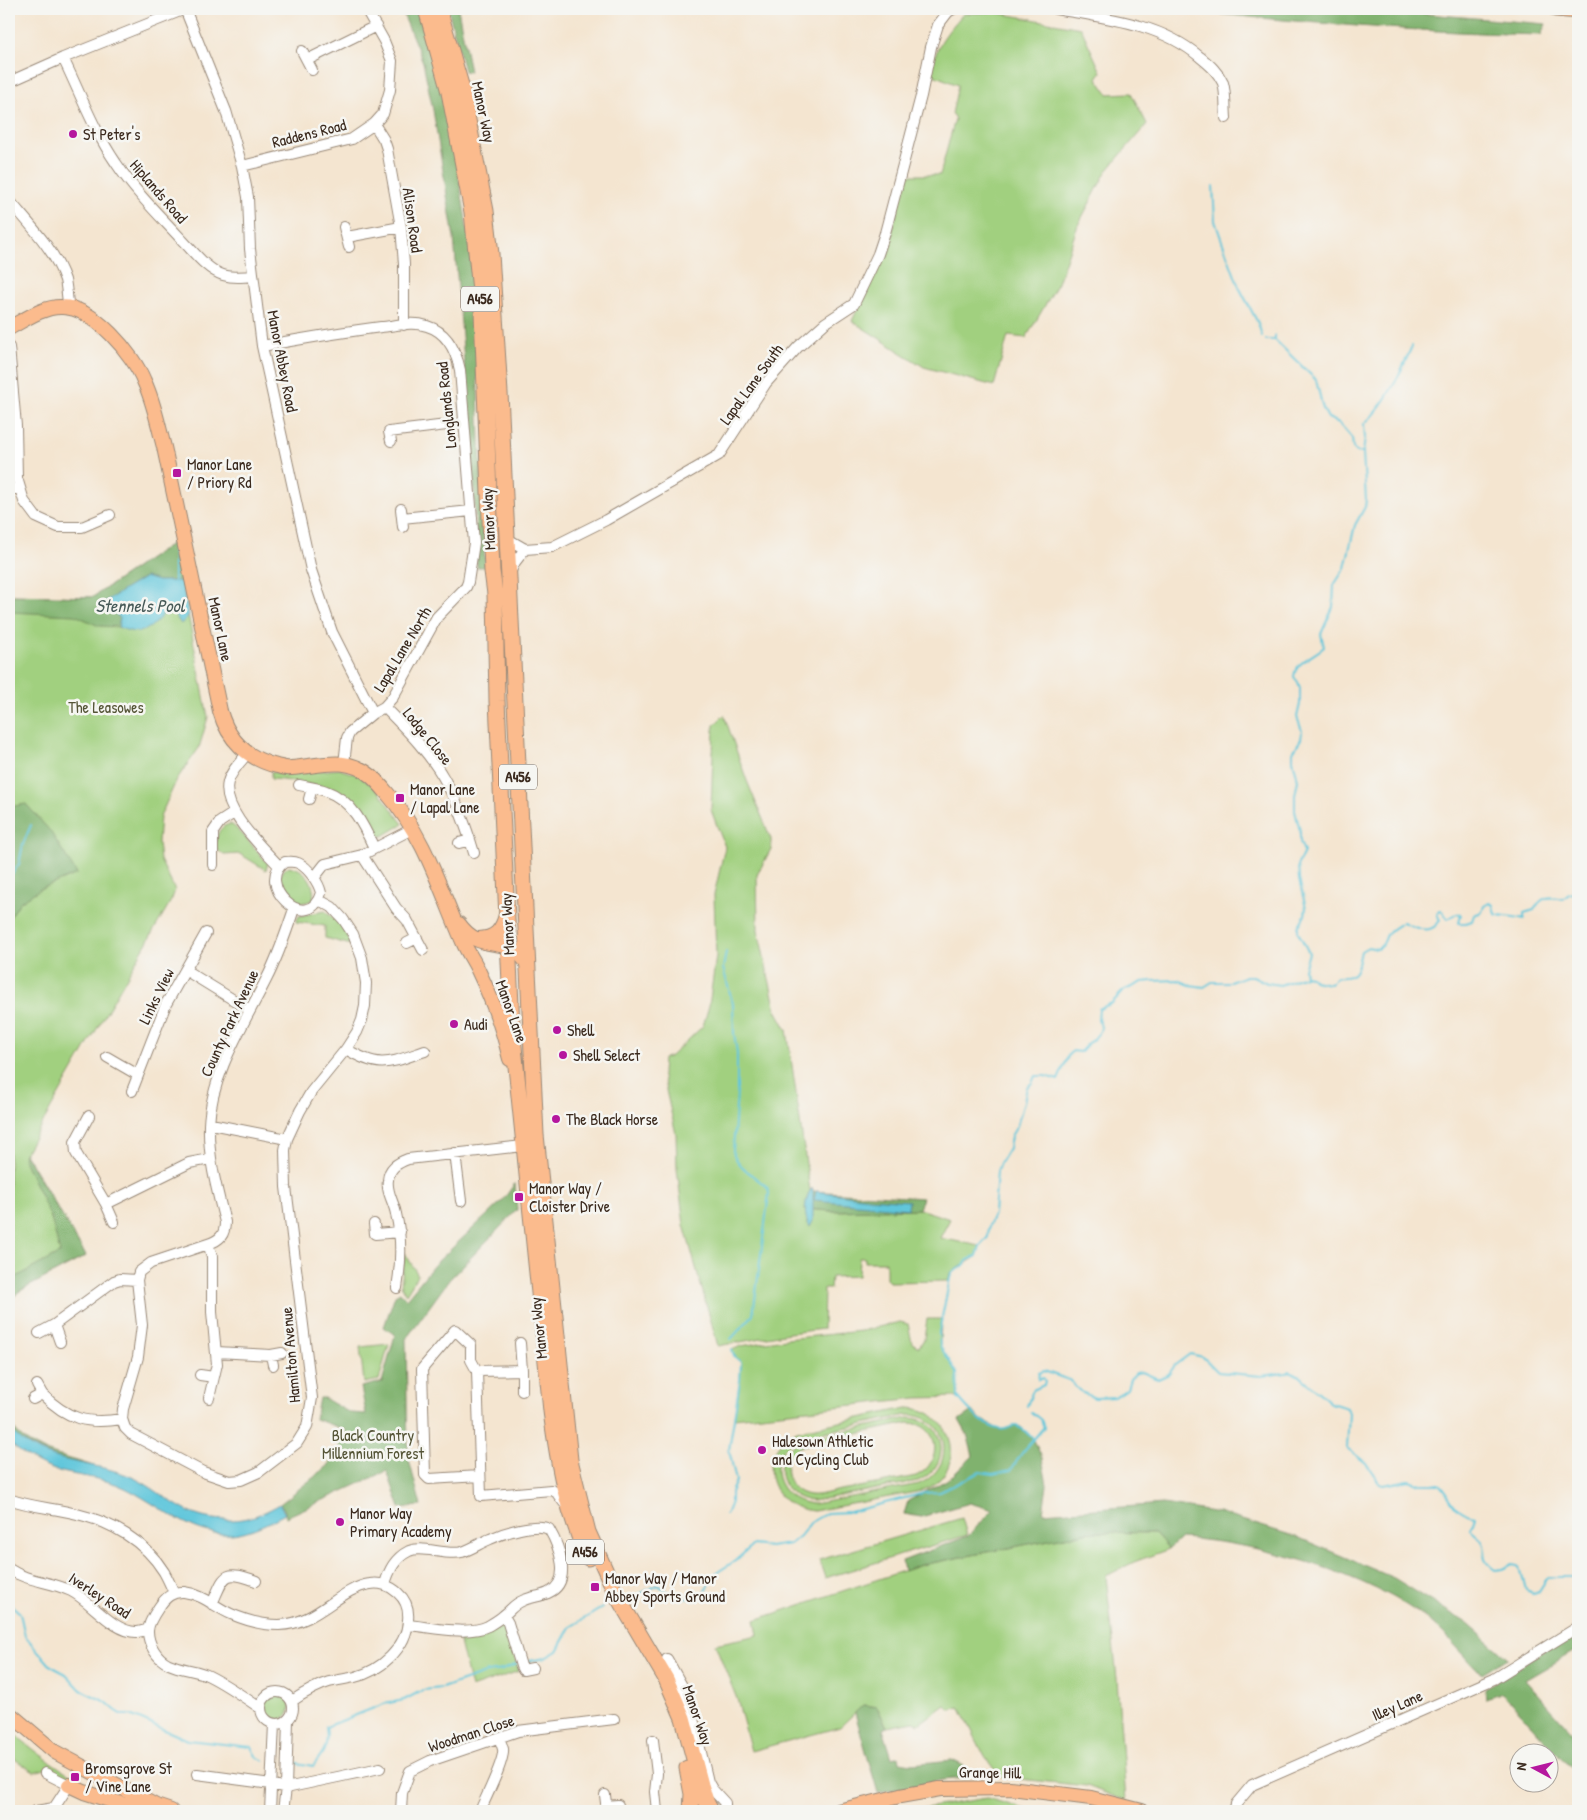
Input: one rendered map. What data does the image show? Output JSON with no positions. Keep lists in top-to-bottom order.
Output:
{
  "streets": {
    "highway": ["Manor Way", "A456"],
    "main road": ["Manor Lane", "Grange Hill"],
    "street": [
      "Raddens Road",
      "Hiplands Road",
      "Alison Road",
      "Manor Abbey Road",
      "Lapal Lane South",
      "Longlands Road",
      "Lapal Lane North",
      "Lodge Close",
      "Links View",
      "County Park Avenue",
      "Hamilton Avenue",
      "Iverley Road",
      "Illey Lane",
      "Woodman Close"
    ]
  },
  "crossings": [
    ["Manor Way", "Manor Lane"],
    ["Raddens Road", "Alison Road"],
    ["Raddens Road", "Manor Abbey Road"],
    ["Hiplands Road", "Manor Abbey Road"],
    ["Alison Road", "Longlands Road"],
    ["Manor Abbey Road", "Longlands Road"],
    ["Manor Abbey Road", "Lapal Lane North"],
    ["Longlands Road", "Lapal Lane North"],
    ["Manor Lane", "Lapal Lane North"],
    ["Lapal Lane North", "Lodge Close"],
    ["County Park Avenue", "Hamilton Avenue"]
  ],
  "water": ["Stennels Pool"],
  "parks": ["The Leasowes", "Black Country Millennium Forest"],
  "places": {
    "other": [
      "St Peter's",
      "Audi",
      "Shell",
      "Shell Select",
      "The Black Horse",
      "Halesown Athletic and Cycling Club",
      "Manor Way Primary Academy"
    ],
    "transit": [
      "Manor Lane / Priory Rd",
      "Manor Lane / Lapal Lane",
      "Manor Way / Cloister Drive",
      "Manor Way / Manor Abbey Sports Ground",
      "Bromsgrove St / Vine Lane"
    ]
  },
  "north": "left"
}
